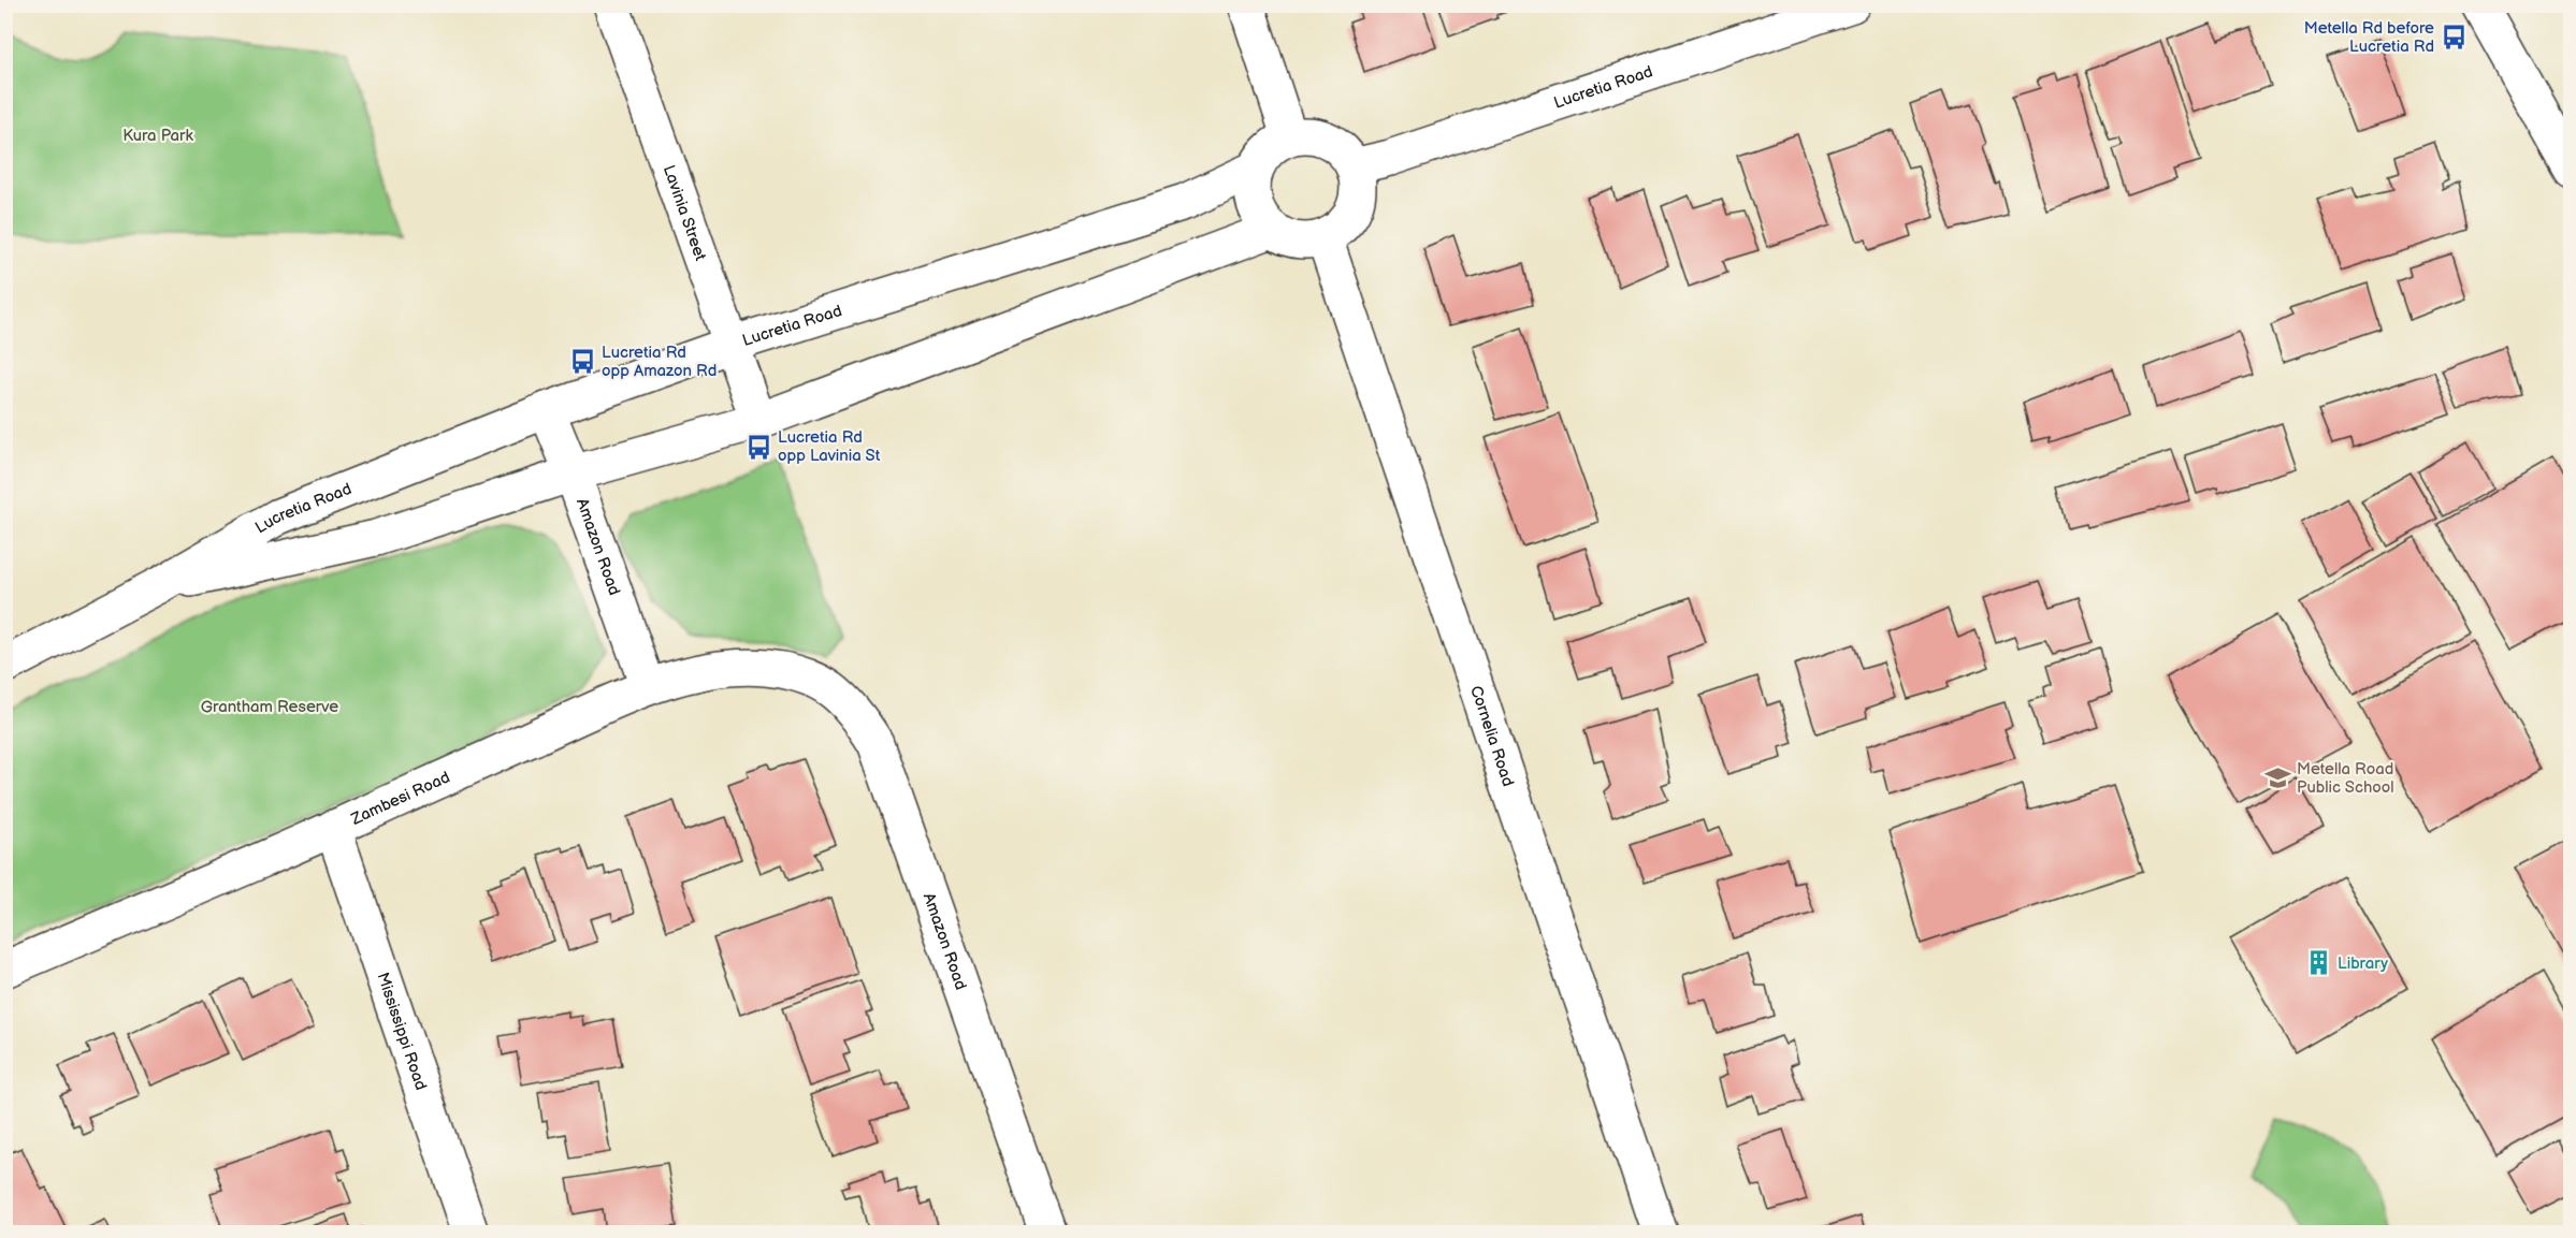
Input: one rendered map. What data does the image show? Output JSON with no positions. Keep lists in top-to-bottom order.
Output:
{
  "streets": {
    "street": [
      "Lucretia Road",
      "Lavinia Street",
      "Amazon Road",
      "Cornelia Road",
      "Zambesi Road",
      "Mississippi Road"
    ]
  },
  "crossings": [
    ["Lucretia Road", "Lavinia Street"],
    ["Lucretia Road", "Amazon Road"],
    ["Lucretia Road", "Cornelia Road"],
    ["Amazon Road", "Zambesi Road"],
    ["Zambesi Road", "Mississippi Road"]
  ],
  "parks": ["Kura Park", "Grantham Reserve"],
  "places": {
    "bus stop": ["Metella Rd before Lucretia Rd", "Lucretia Rd opp Amazon Rd", "Lucretia Rd opp Lavinia St"],
    "school or university": ["Metella Road Public School"],
    "building": ["Library"]
  }
}
